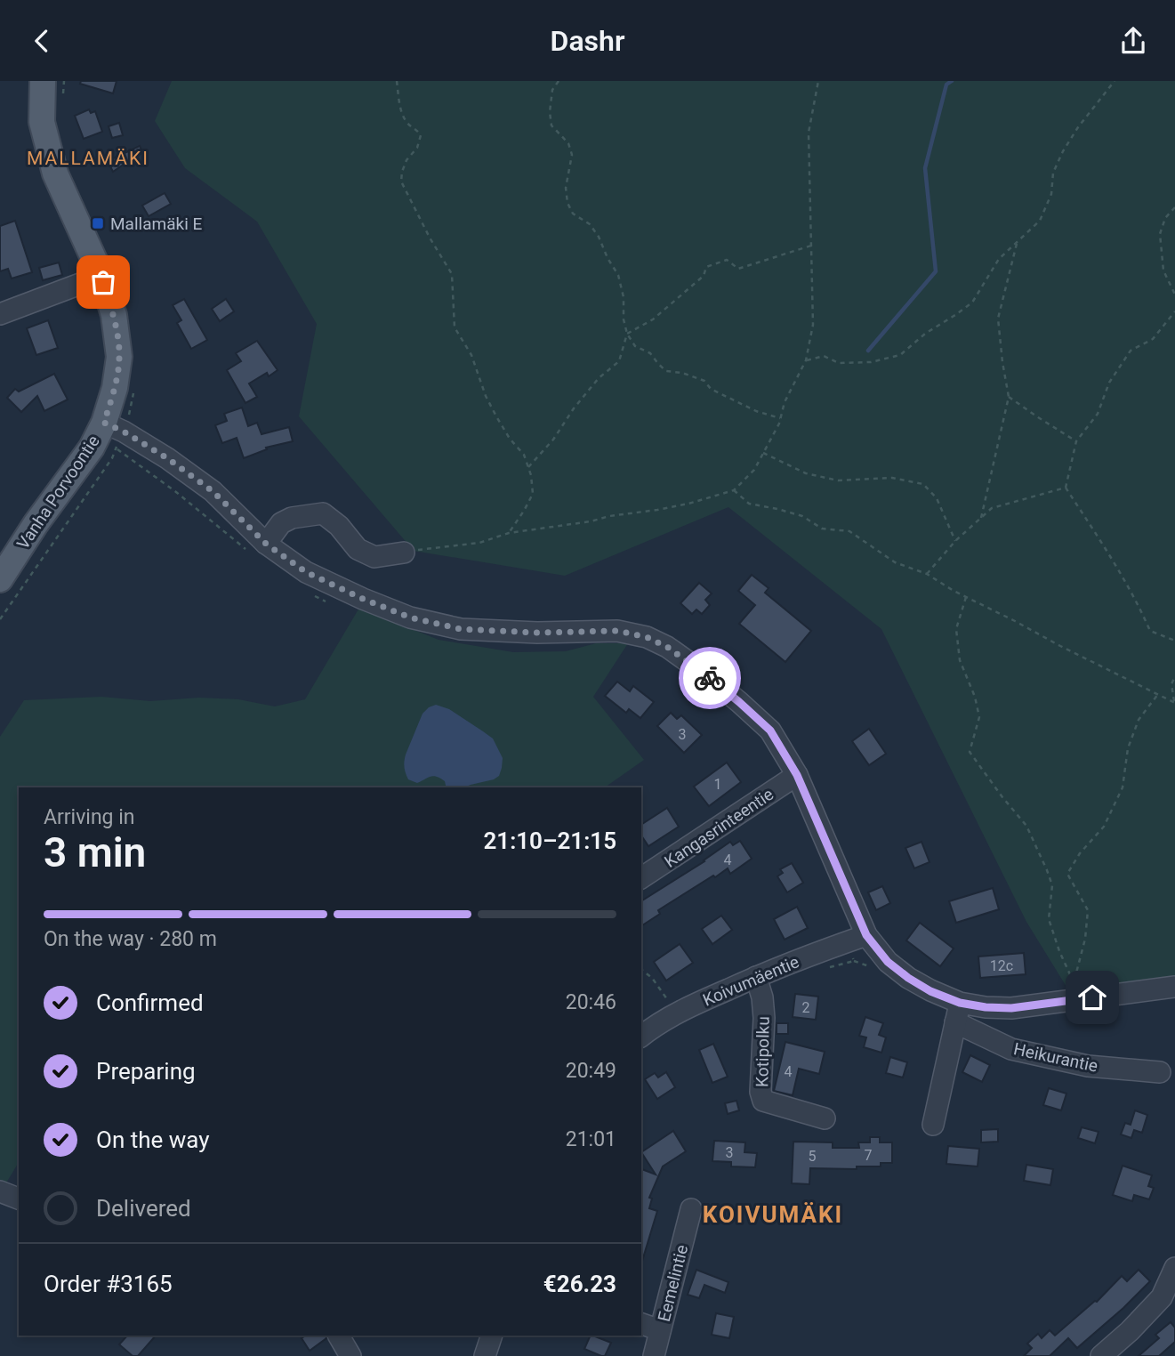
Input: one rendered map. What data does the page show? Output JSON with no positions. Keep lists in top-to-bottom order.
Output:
{
  "streets": {
    "main road": ["Vanha Porvoontie"],
    "street": [
      "Kangasrinteentie",
      "Koivumäentie",
      "Kotipolku",
      "Heikurantie",
      "Eemelintie"
    ]
  },
  "crossings": [
    ["Koivumäentie", "Kotipolku"]
  ],
  "districts": ["MALLAMÄKI", "KOIVUMÄKI"],
  "places": {
    "transit": ["Mallamäki E"]
  },
  "house_numbers": [
    "3",
    "1",
    "4",
    "12c",
    "2",
    "4",
    "3",
    "7",
    "5"
  ],
  "page": {
    "header": "Dashr",
    "heading": ["3 min", "Arriving in", "21:10–21:15"],
    "panel": ["Order #3165", "€26.23"],
    "bar": "On the way · 280 m",
    "list": [
      ["Confirmed", "20:46"],
      ["Preparing", "20:49"],
      ["On the way", "21:01"],
      "Delivered"
    ]
  }
}
